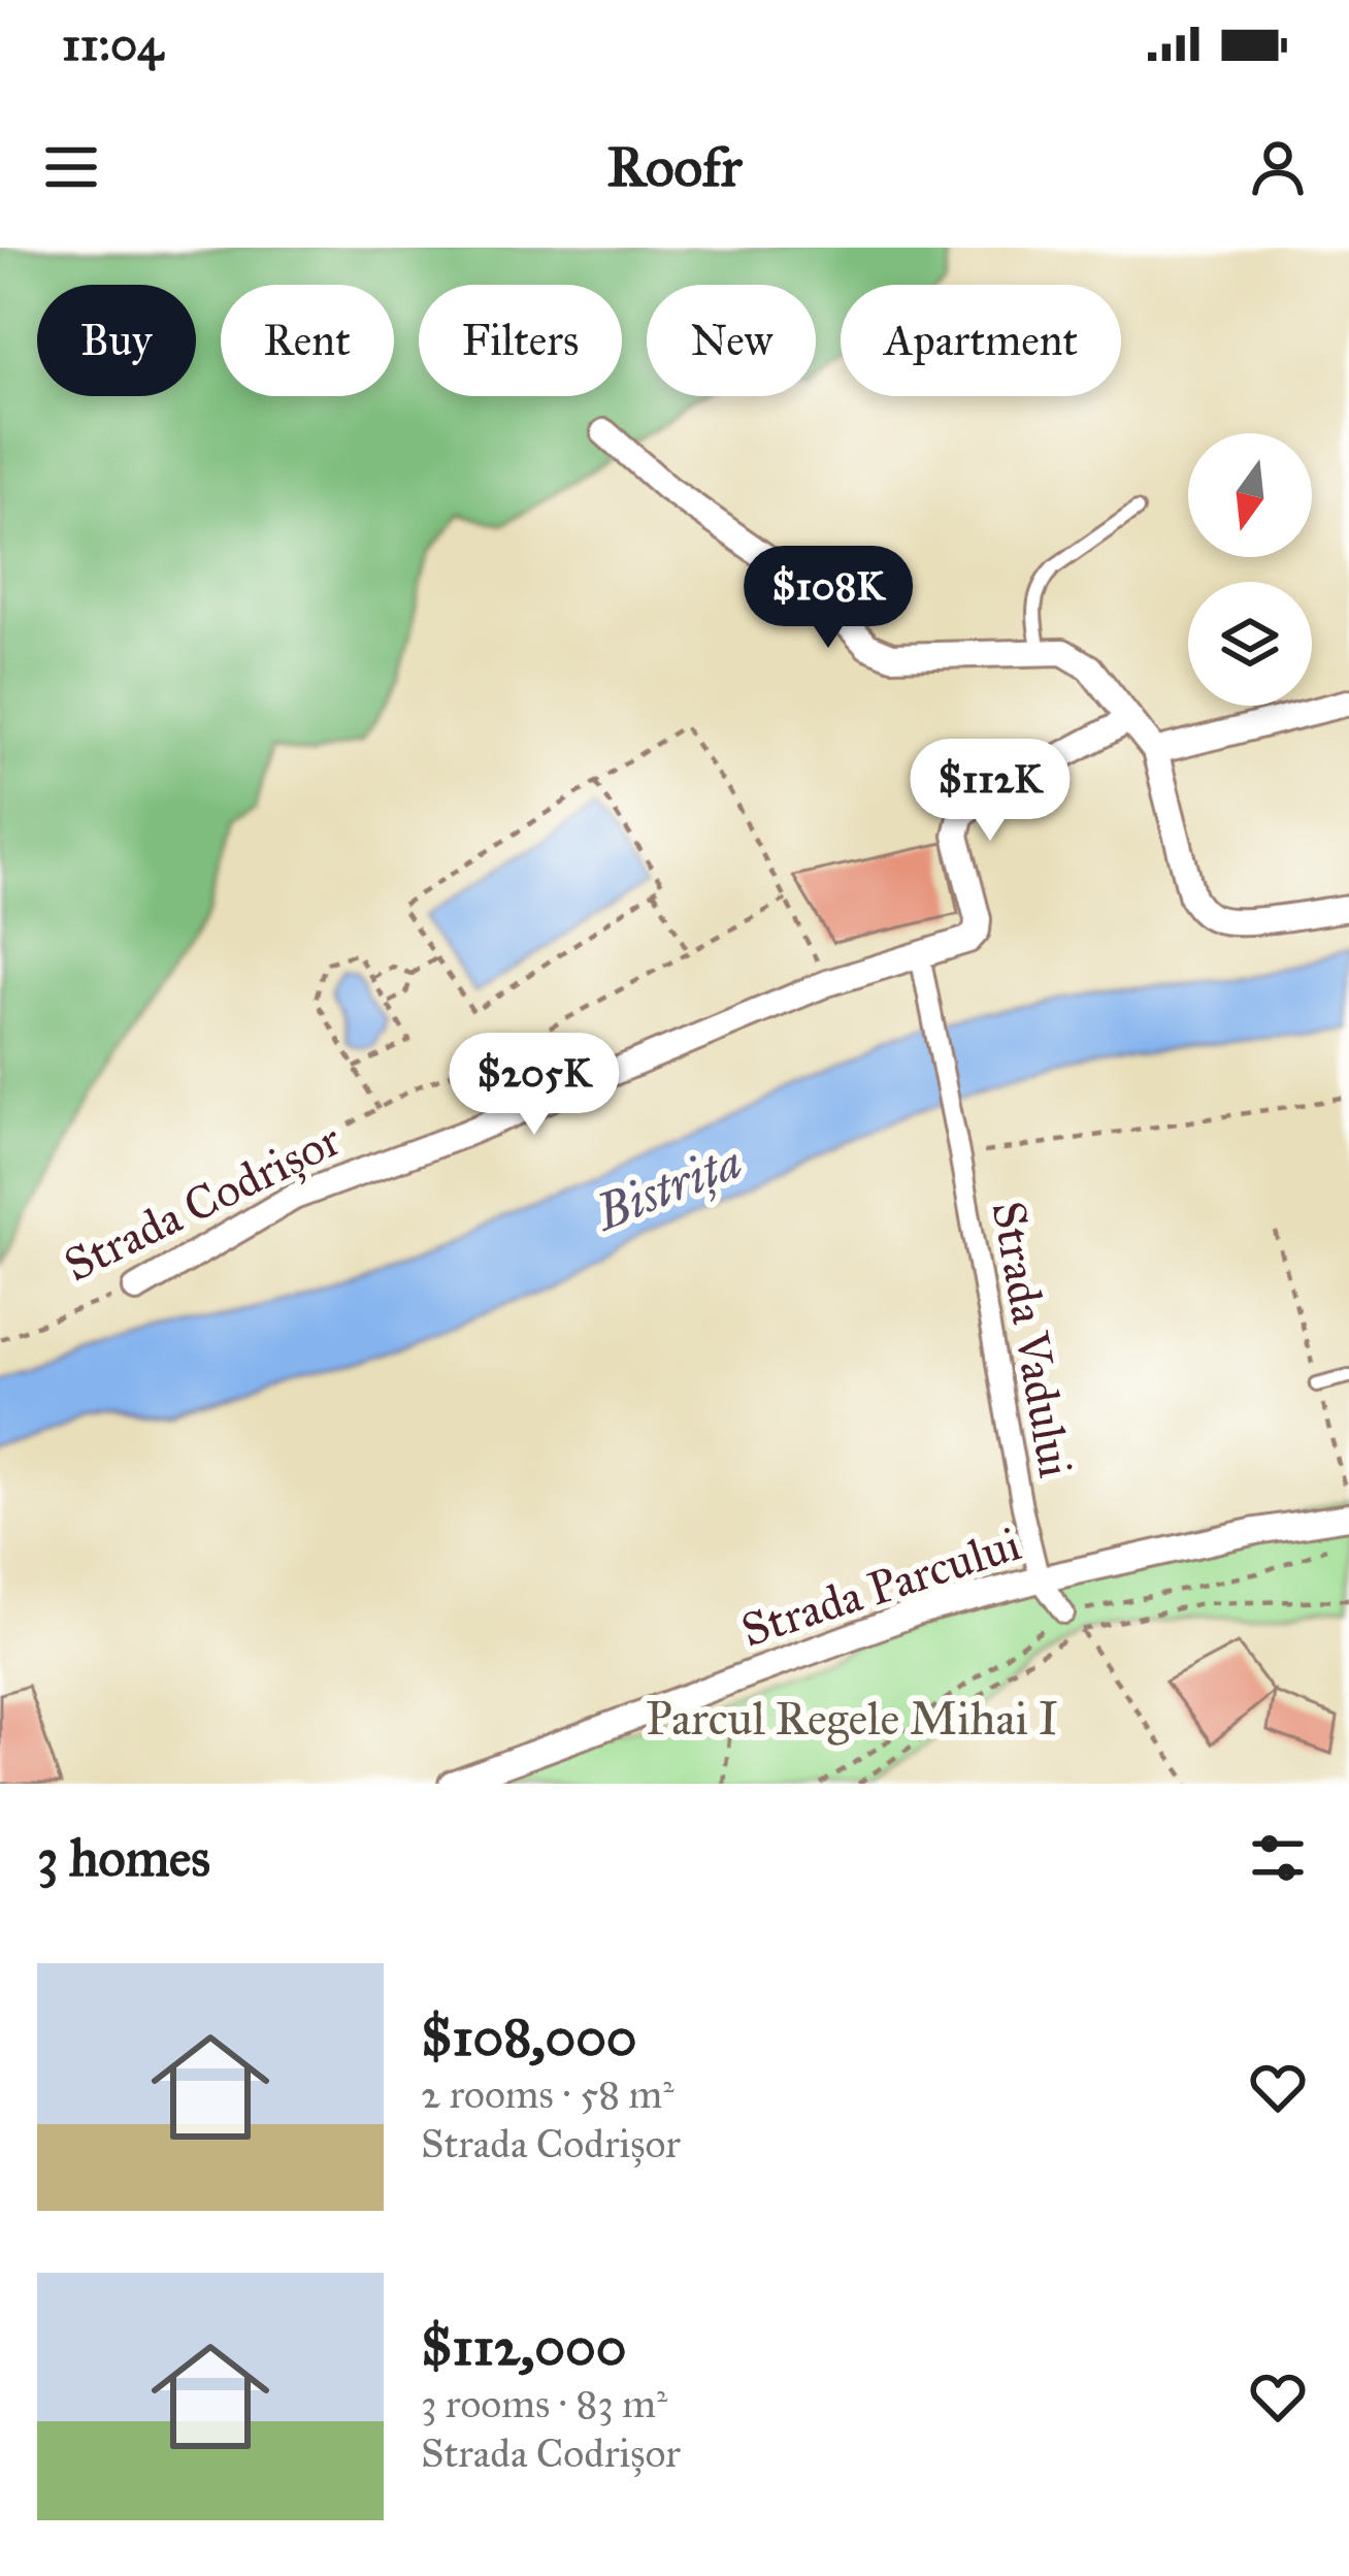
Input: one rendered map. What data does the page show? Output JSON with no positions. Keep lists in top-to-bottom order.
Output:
{
  "streets": {
    "street": ["Strada Codrișor", "Strada Vadului", "Strada Parcului"]
  },
  "crossings": [
    ["Strada Codrișor", "Strada Vadului"],
    ["Strada Vadului", "Strada Parcului"]
  ],
  "water": ["Bistrița"],
  "parks": ["Parcul Regele Mihai I"],
  "north": "bottom",
  "page": {
    "status": "11:04",
    "header": "Roofr",
    "chip": [
      "Buy",
      "Rent",
      "Filters",
      "New",
      "Apartment"
    ],
    "price": ["$108K", "$112K", "$205K"],
    "heading": "3 homes",
    "list": [
      {
        "name": "$108,000",
        "note": "2 rooms · 58 m² · Strada Codrișor"
      },
      {
        "name": "$112,000",
        "note": "3 rooms · 83 m² · Strada Codrișor"
      }
    ]
  }
}
